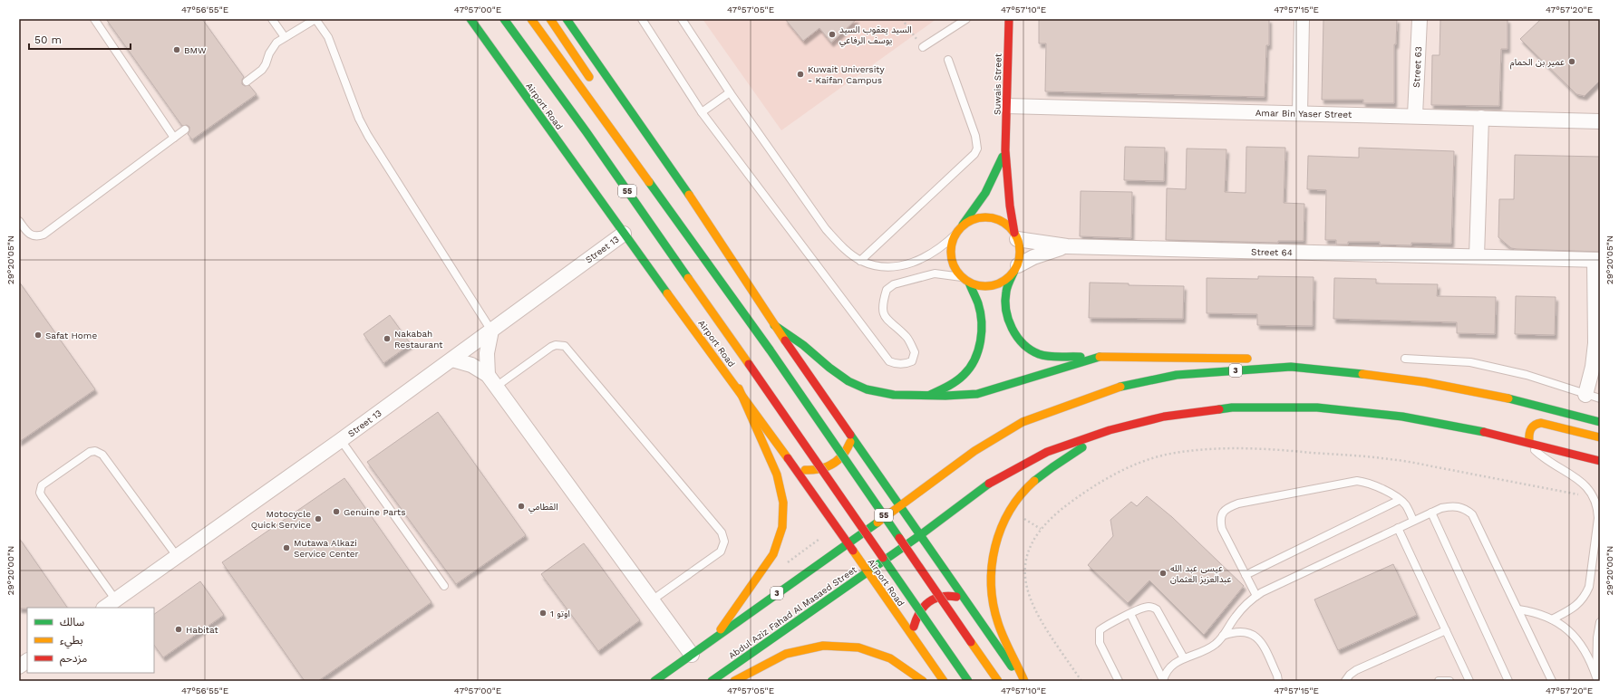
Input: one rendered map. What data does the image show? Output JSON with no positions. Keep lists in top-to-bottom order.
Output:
{
  "streets": {
    "main road": [
      "Suwais Street",
      "Airport Road",
      "55",
      "3",
      "Abdul Aziz Fahad Al Masaed Street"
    ],
    "street": [
      "Street 63",
      "Amar Bin Yaser Street",
      "Street 13",
      "Street 64"
    ]
  },
  "crossings": [
    ["Street 63", "Amar Bin Yaser Street"],
    ["Suwais Street", "Amar Bin Yaser Street"],
    ["Suwais Street", "Street 64"],
    ["Airport Road", "Street 13"],
    ["Airport Road", "3"],
    ["Airport Road", "Abdul Aziz Fahad Al Masaed Street"]
  ],
  "places": [
    "السيد يعقوب السيد يوسف الرفاعي",
    "BMW",
    "عمير بن الحمام",
    "Kuwait University - Kaifan Campus",
    "Safat Home",
    "Nakabah Restaurant",
    "القطامي",
    "Genuine Parts",
    "Motocycle Quick Service",
    "Mutawa Alkazi Service Center",
    "عيسى عبد الله عبدالعزيز العثمان",
    "اوتو 1",
    "Habitat"
  ],
  "legend": ["سالك", "بطيء", "مزدحم"],
  "scale_bar": "50 m",
  "coordinates": [
    "47°56'55\"E",
    "47°57'00\"E",
    "47°57'05\"E",
    "47°57'10\"E",
    "47°57'15\"E",
    "47°57'20\"E",
    "29°20'05\"N",
    "29°20'00\"N"
  ]
}
